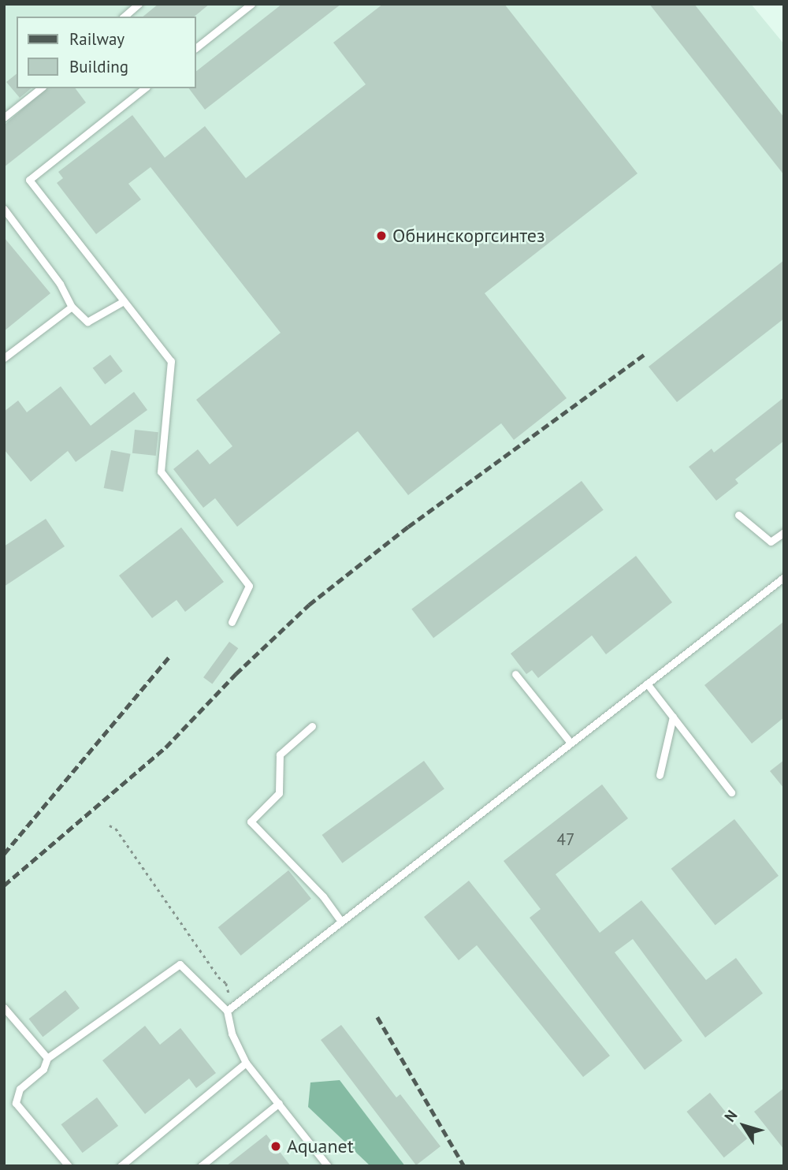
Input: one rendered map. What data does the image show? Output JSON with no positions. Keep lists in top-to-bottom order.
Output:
{
  "places": ["Обнинскоргсинтез", "Aquanet"],
  "house_numbers": ["47"],
  "legend": ["Railway", "Building"],
  "north": "top left"
}
